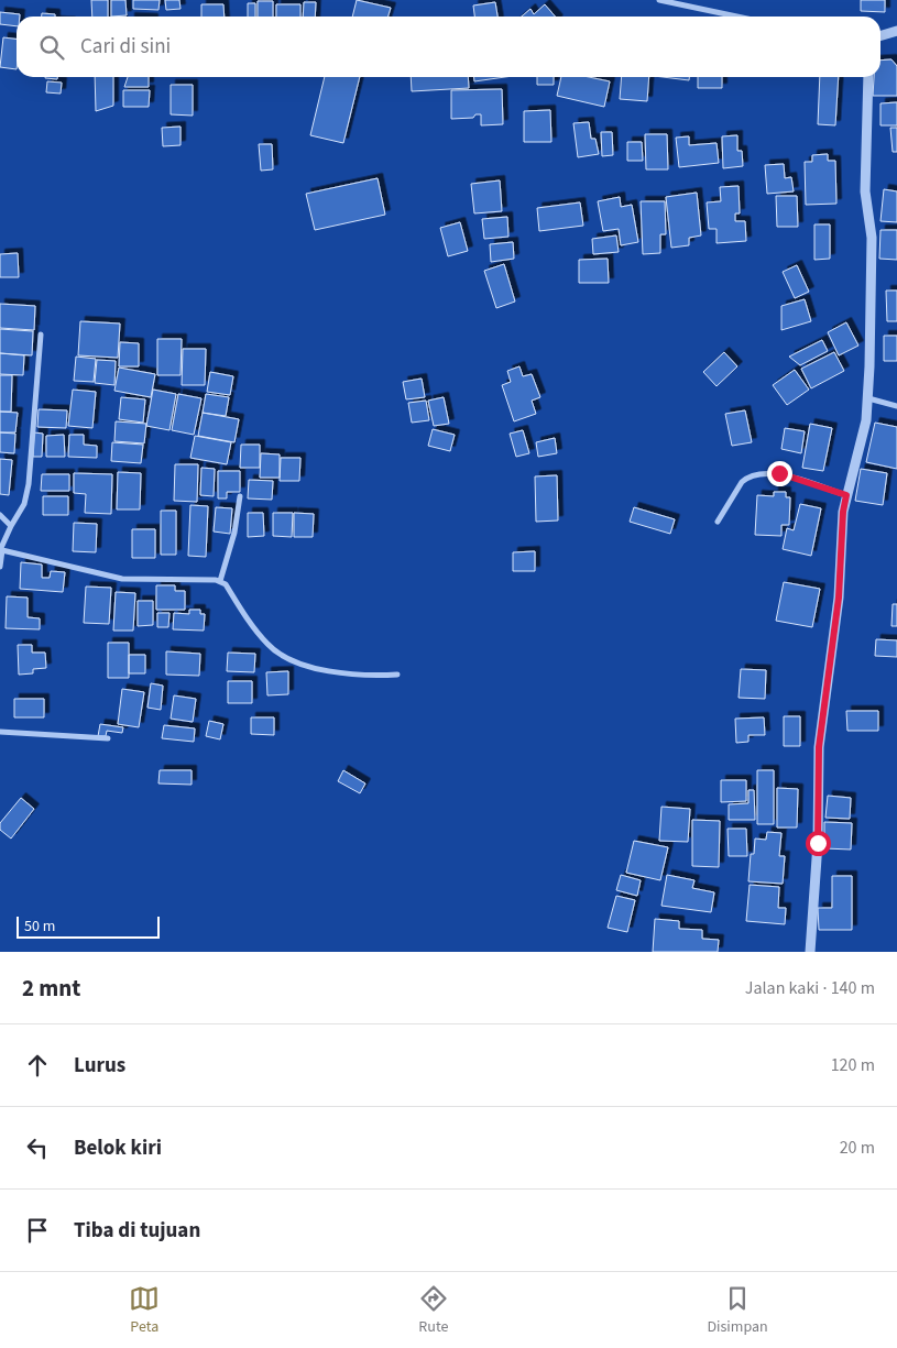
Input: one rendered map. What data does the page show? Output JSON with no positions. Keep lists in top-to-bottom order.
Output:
{
  "scale_bar": "50 m",
  "page": {
    "search": "Cari di sini",
    "scale": "50 m",
    "heading": ["2 mnt", "Jalan kaki · 140 m"],
    "list": [
      ["Lurus", "120 m"],
      ["Belok kiri", "20 m"],
      "Tiba di tujuan"
    ],
    "nav": ["Peta", "Rute", "Disimpan"]
  }
}
